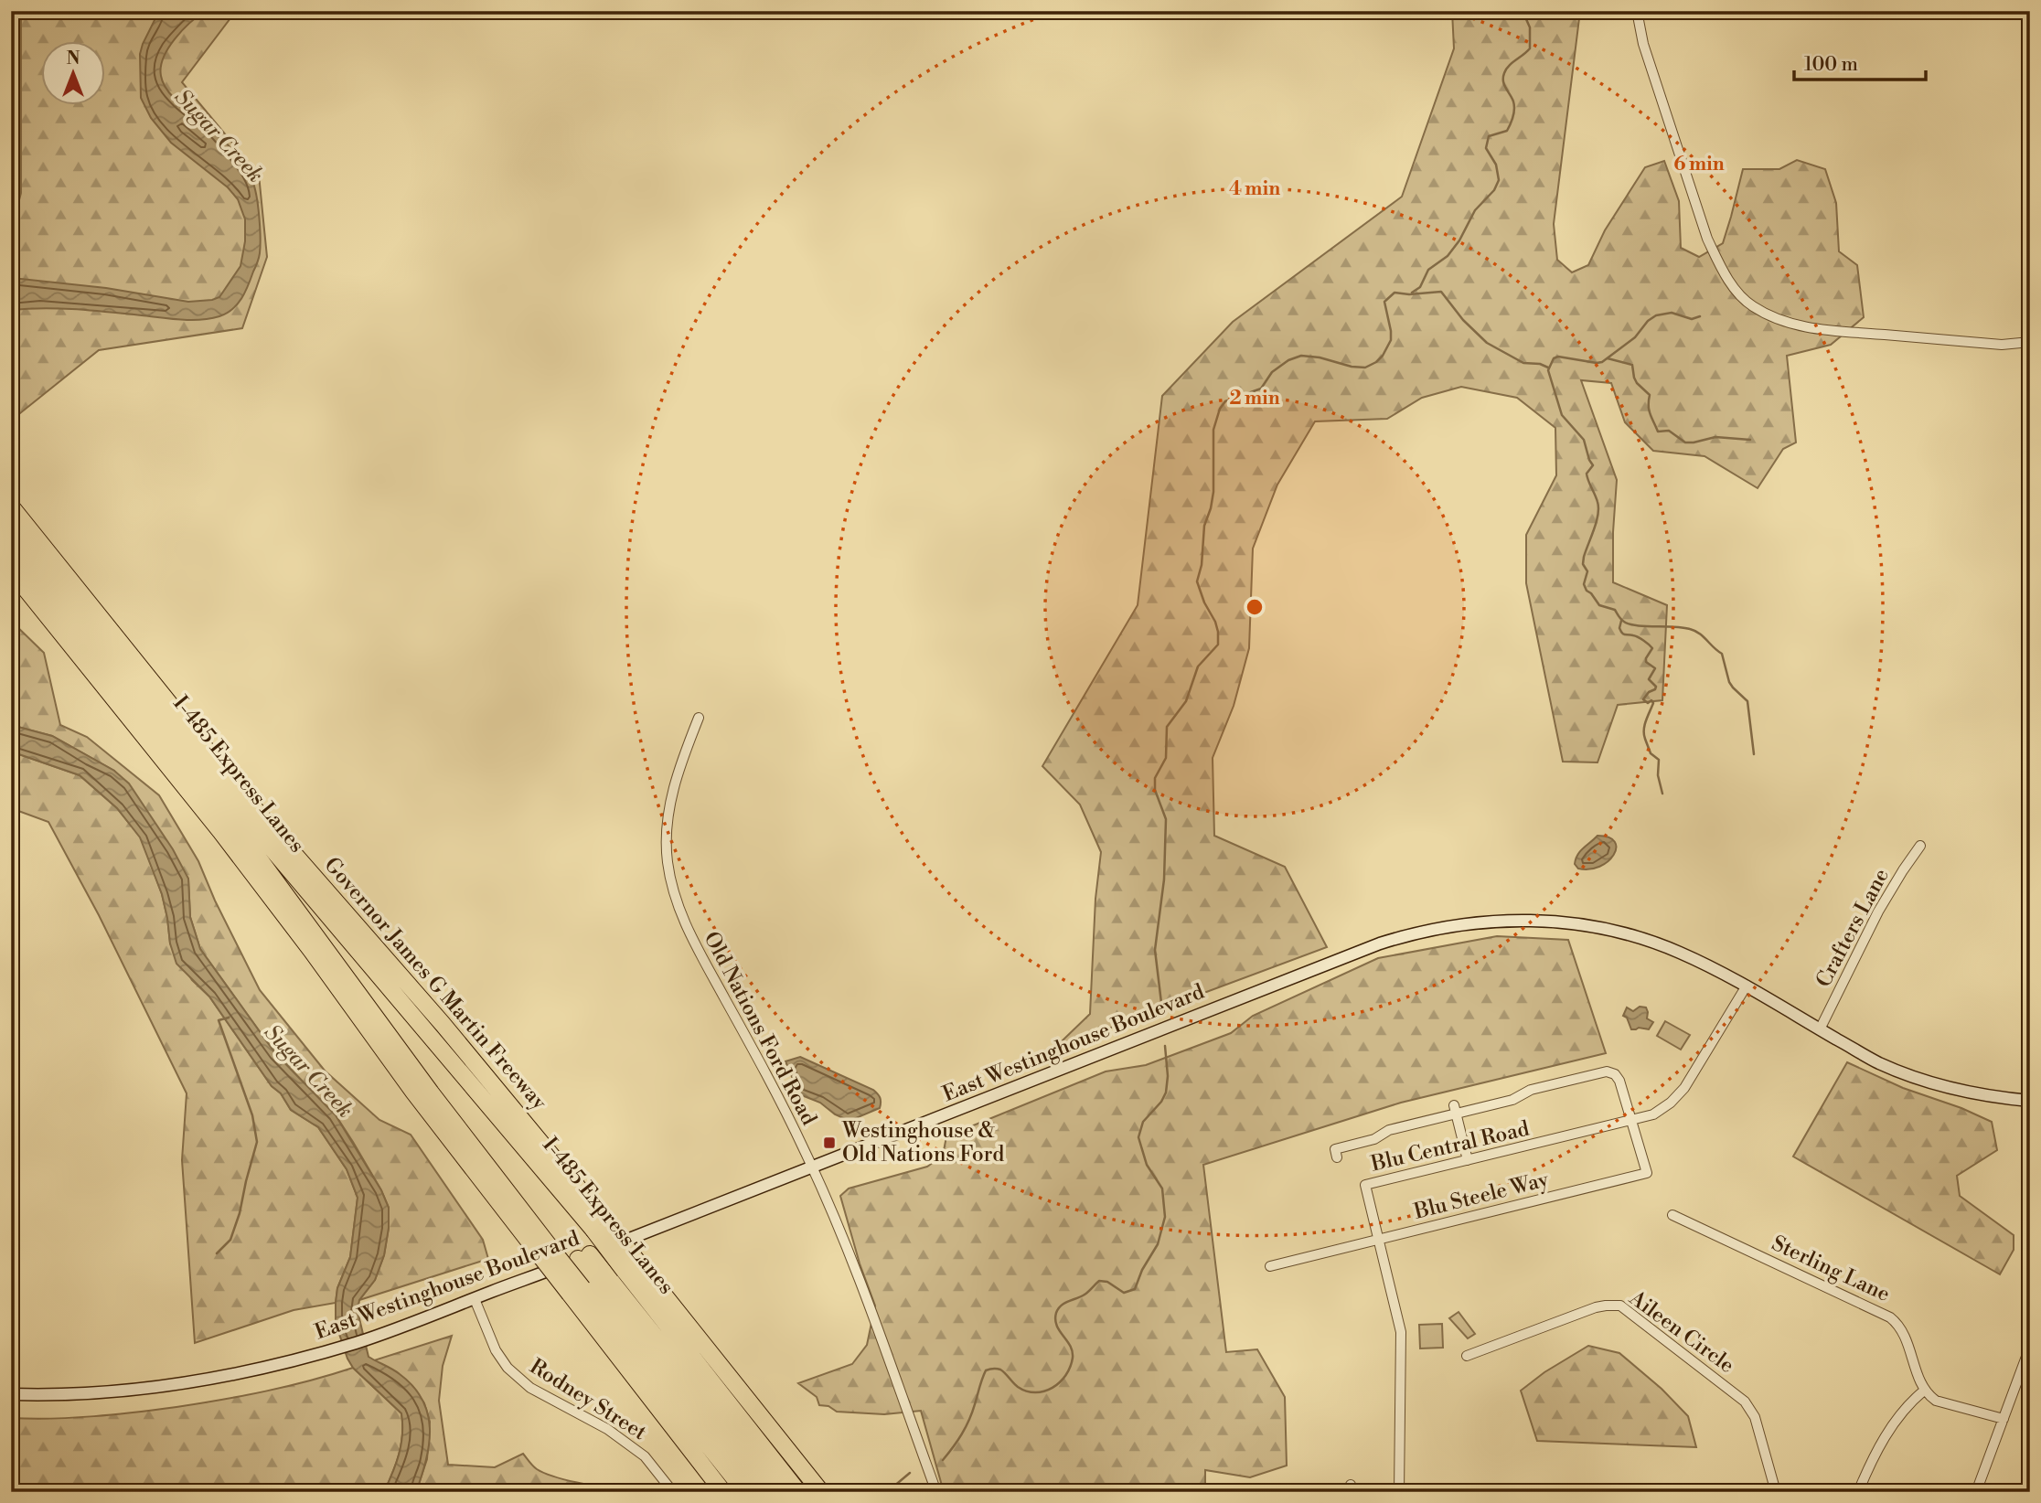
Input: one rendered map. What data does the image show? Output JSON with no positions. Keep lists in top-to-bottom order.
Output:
{
  "streets": {
    "highway": ["I-485 Express Lanes", "Governor James G Martin Freeway"],
    "main road": ["East Westinghouse Boulevard"],
    "street": [
      "Crafters Lane",
      "Old Nations Ford Road",
      "Blu Central Road",
      "Blu Steele Way",
      "Sterling Lane",
      "Aileen Circle",
      "Rodney Street"
    ]
  },
  "crossings": [
    ["I-485 Express Lanes", "Governor James G Martin Freeway"],
    ["Crafters Lane", "East Westinghouse Boulevard"],
    ["Old Nations Ford Road", "East Westinghouse Boulevard"],
    ["East Westinghouse Boulevard", "Blu Central Road"],
    ["East Westinghouse Boulevard", "Rodney Street"],
    ["Blu Central Road", "Blu Steele Way"]
  ],
  "water": ["Sugar Creek"],
  "places": {
    "transit": ["Westinghouse & Old Nations Ford"]
  },
  "scale_bar": "100 m",
  "north": "top",
  "rings": ["6 min", "4 min", "2 min"]
}
